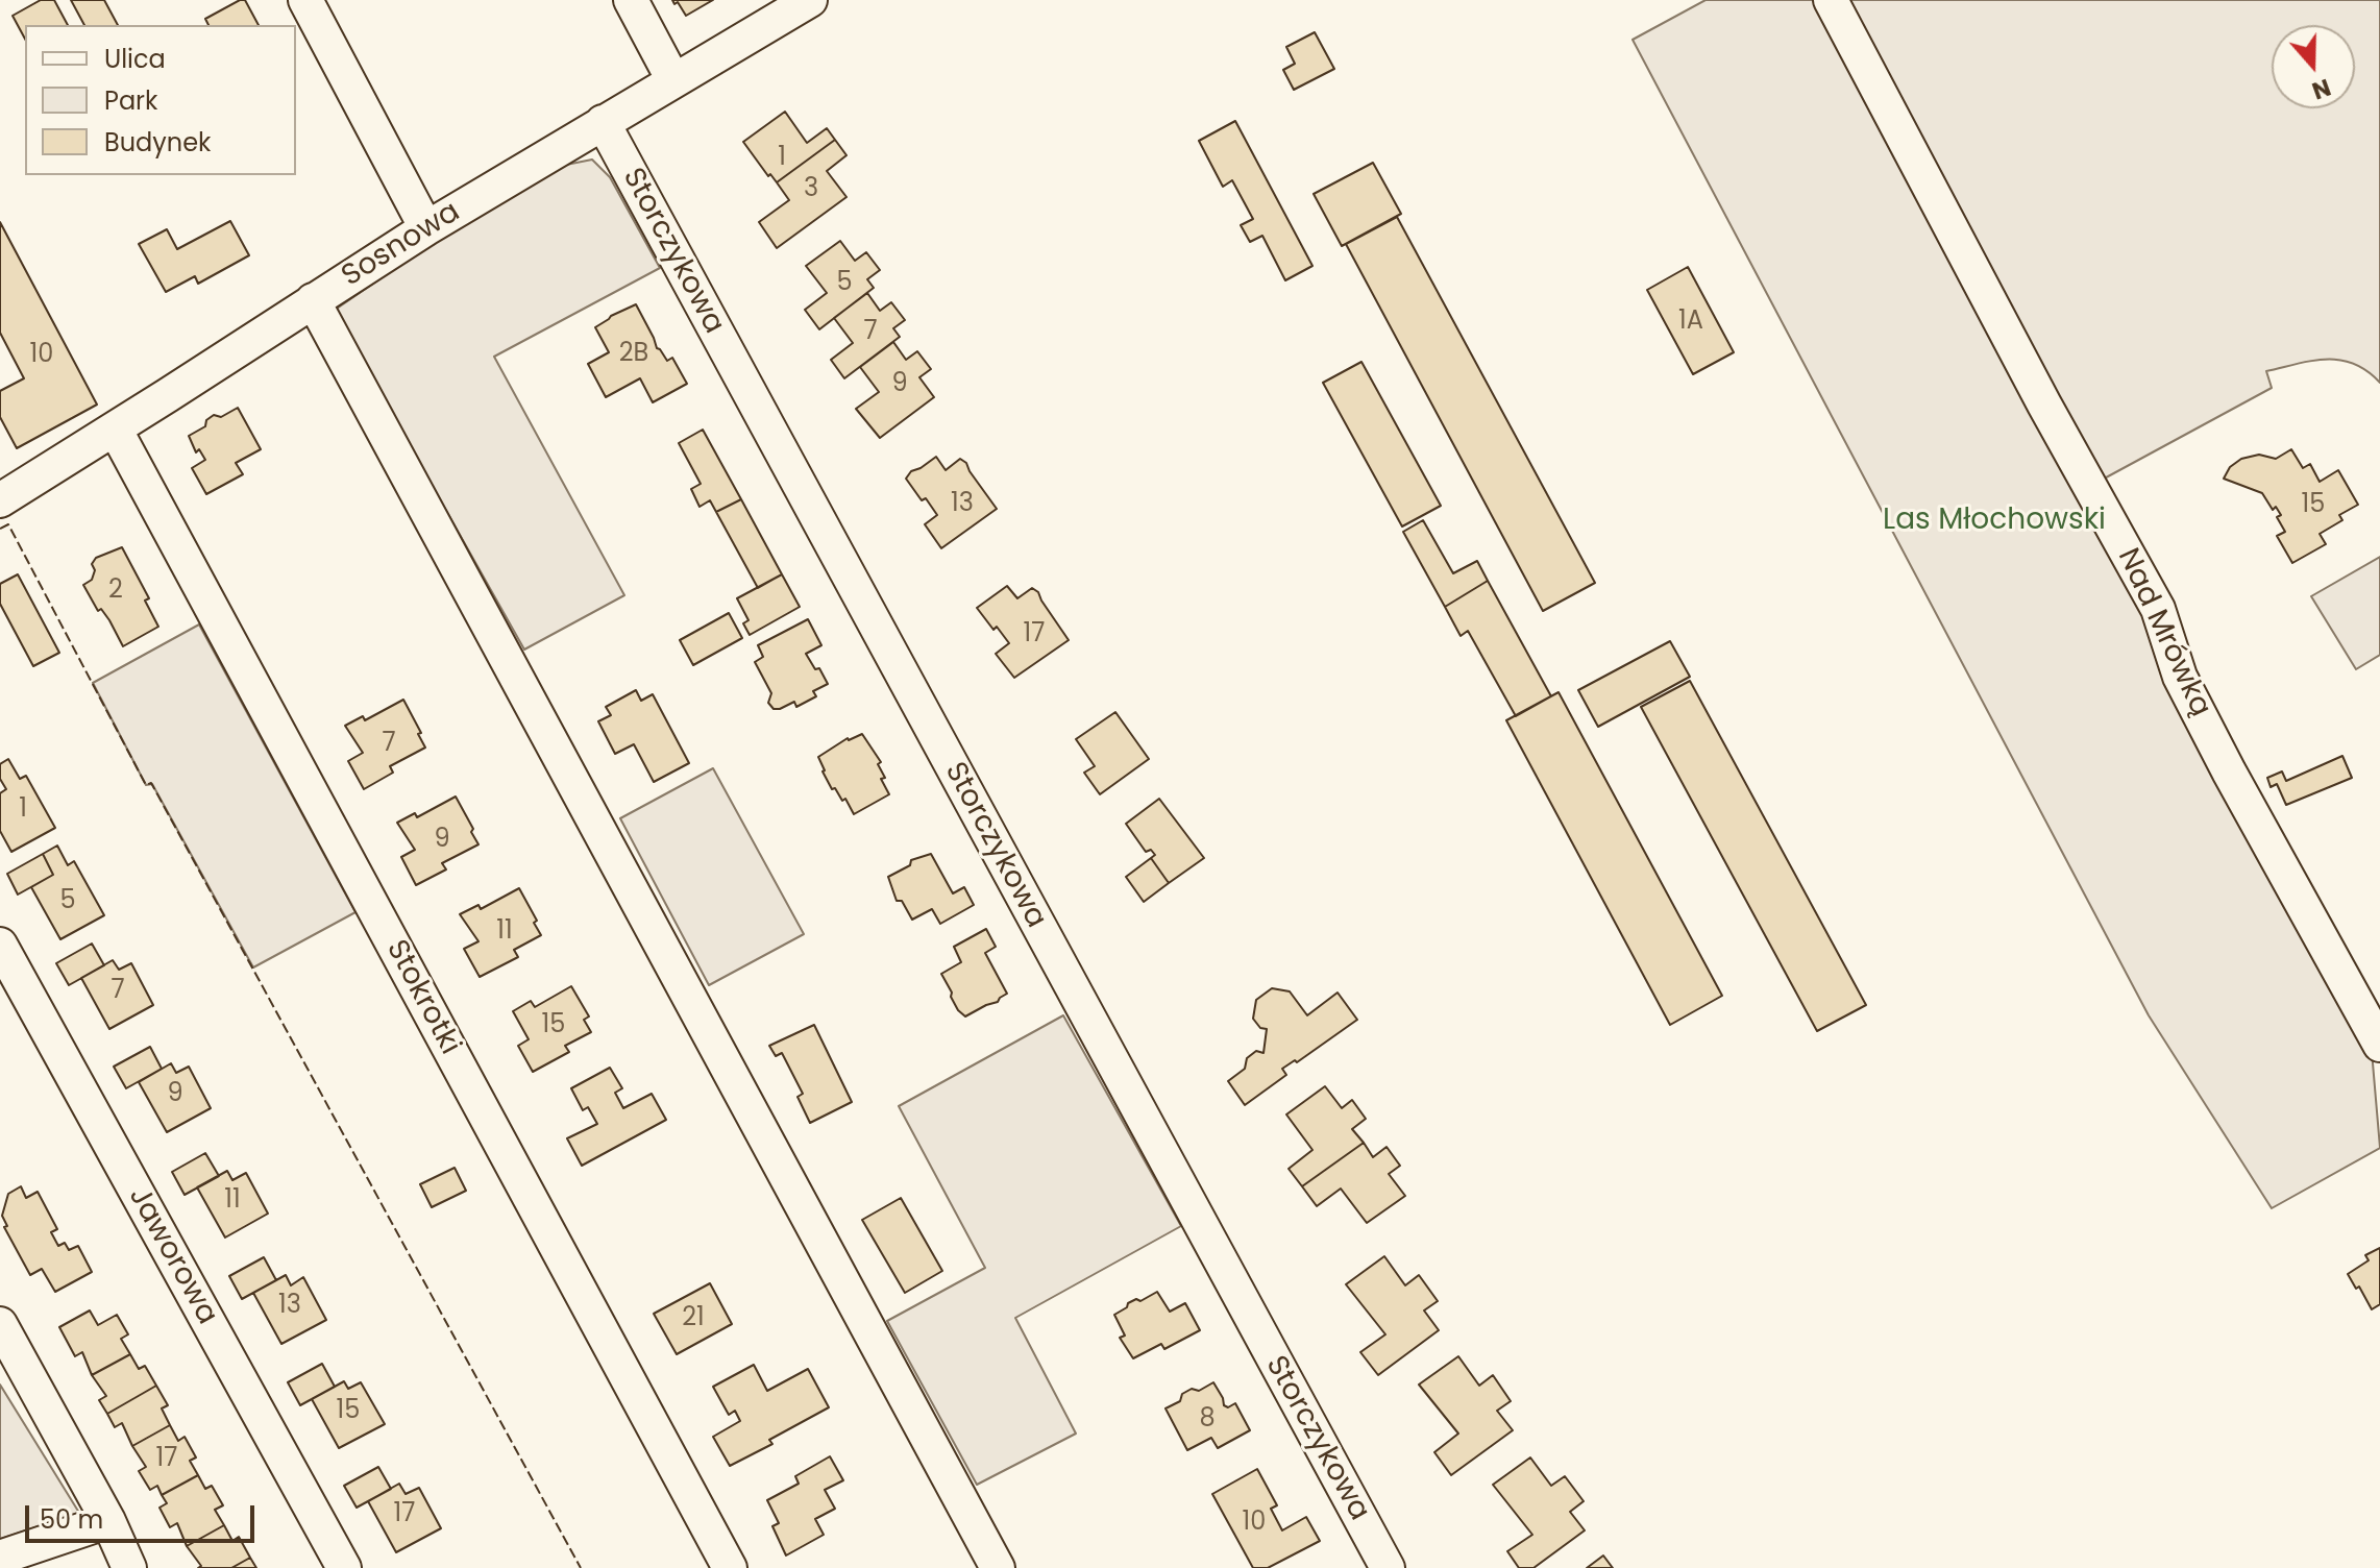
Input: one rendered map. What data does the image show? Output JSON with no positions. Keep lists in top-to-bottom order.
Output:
{
  "streets": {
    "street": [
      "Sosnowa",
      "Storczykowa",
      "Nad Mrówką",
      "Stokrotki",
      "Jaworowa"
    ]
  },
  "crossings": [
    ["Sosnowa", "Storczykowa"],
    ["Sosnowa", "Stokrotki"]
  ],
  "parks": ["Las Młochowski"],
  "house_numbers": [
    "1",
    "3",
    "5",
    "1A",
    "7",
    "2B",
    "10",
    "9",
    "13",
    "15",
    "2",
    "17",
    "7",
    "1",
    "9",
    "5",
    "11",
    "7",
    "15",
    "9",
    "11",
    "13",
    "21",
    "15",
    "8",
    "17",
    "17",
    "10"
  ],
  "legend": ["Ulica", "Park", "Budynek"],
  "scale_bar": "50 m",
  "north": "bottom"
}
